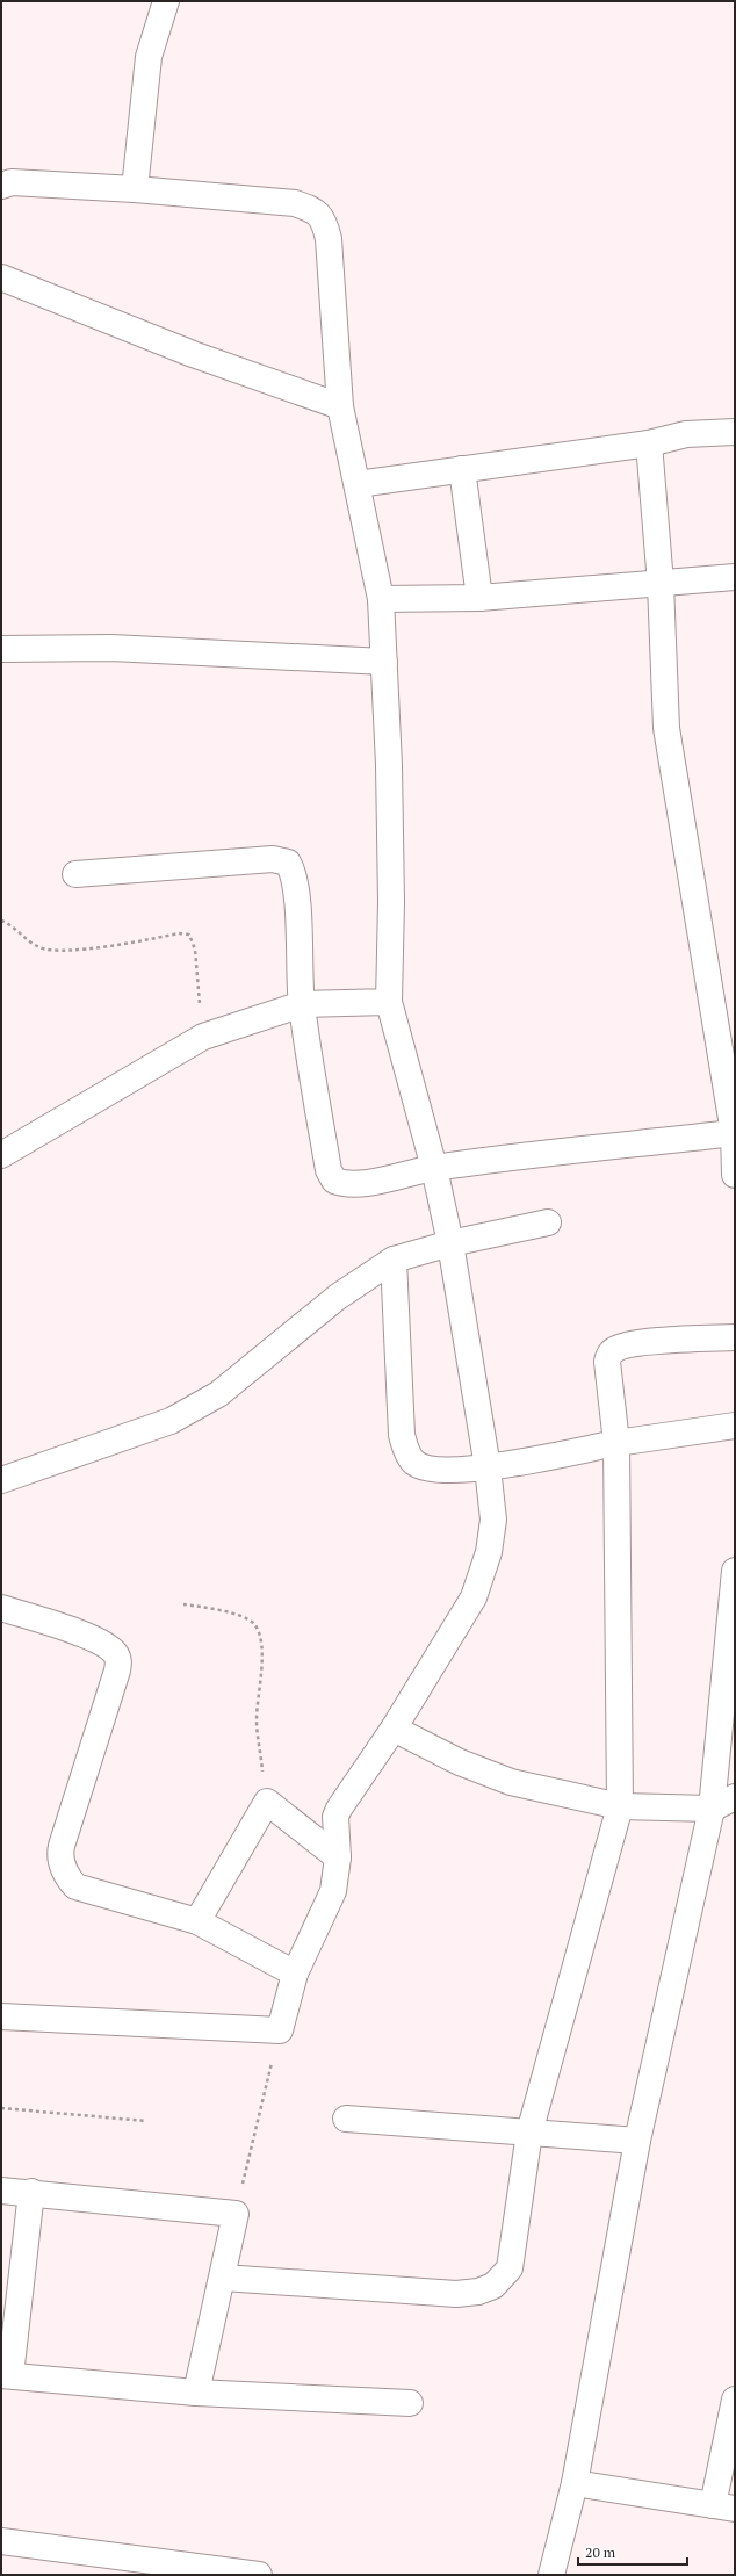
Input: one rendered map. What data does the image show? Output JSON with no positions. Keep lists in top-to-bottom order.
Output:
{
  "scale_bar": "20 m"
}
